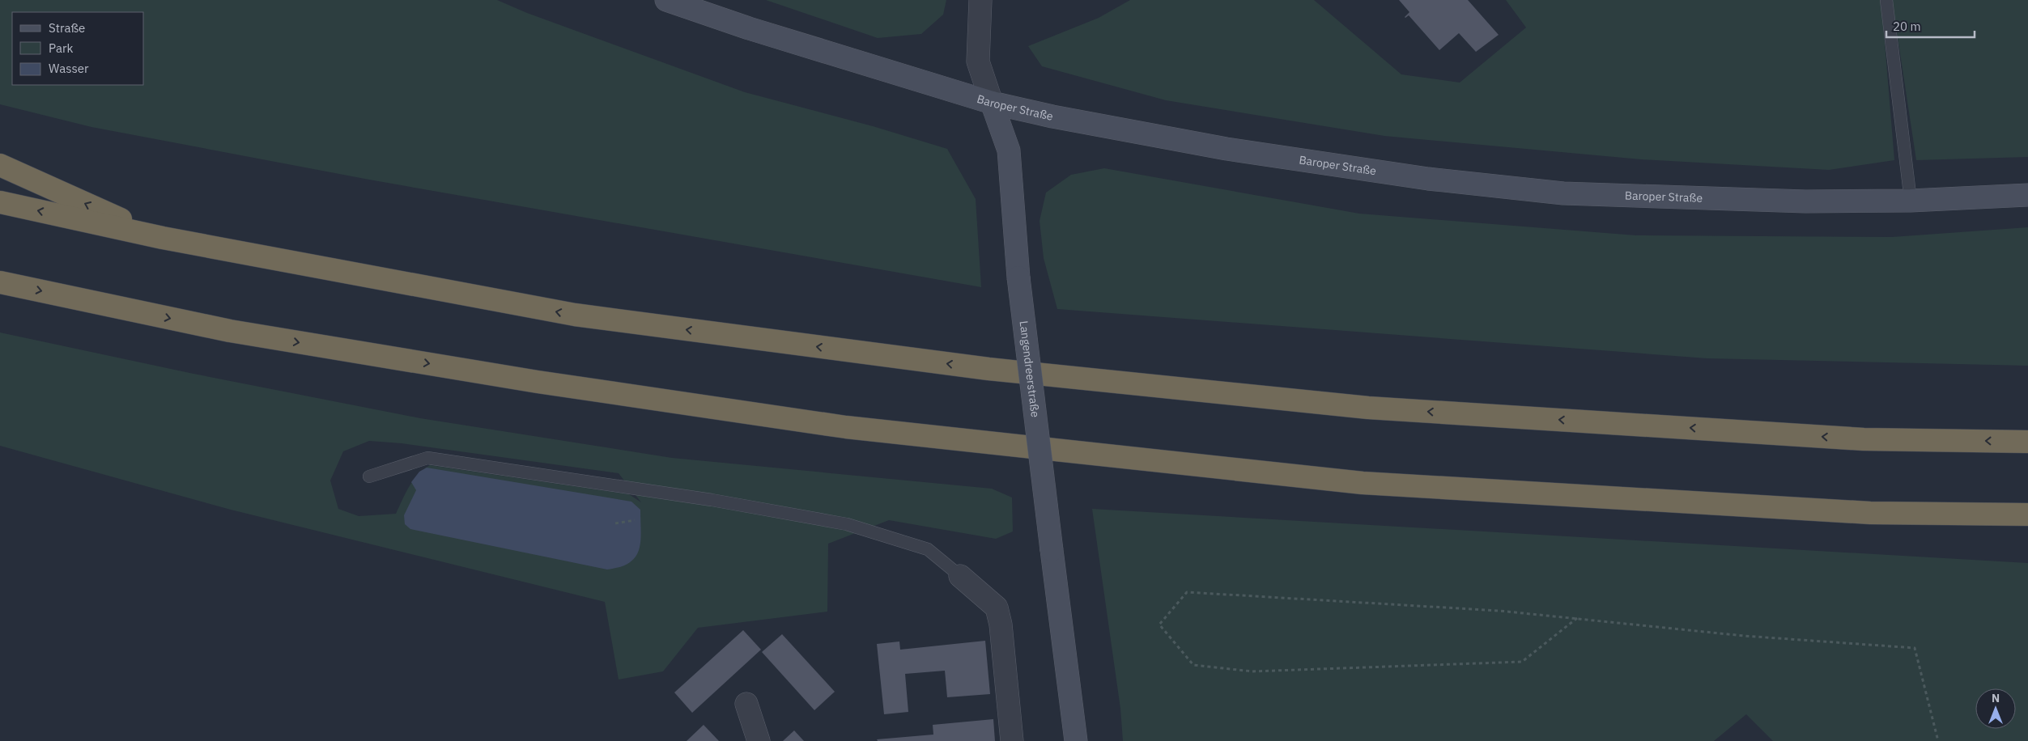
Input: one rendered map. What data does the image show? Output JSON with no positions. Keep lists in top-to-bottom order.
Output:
{
  "streets": {
    "main road": ["Baroper Straße", "Langendreerstraße"]
  },
  "crossings": [
    ["Baroper Straße", "Langendreerstraße"]
  ],
  "legend": ["Straße", "Park", "Wasser"],
  "scale_bar": "20 m",
  "north": "top"
}
